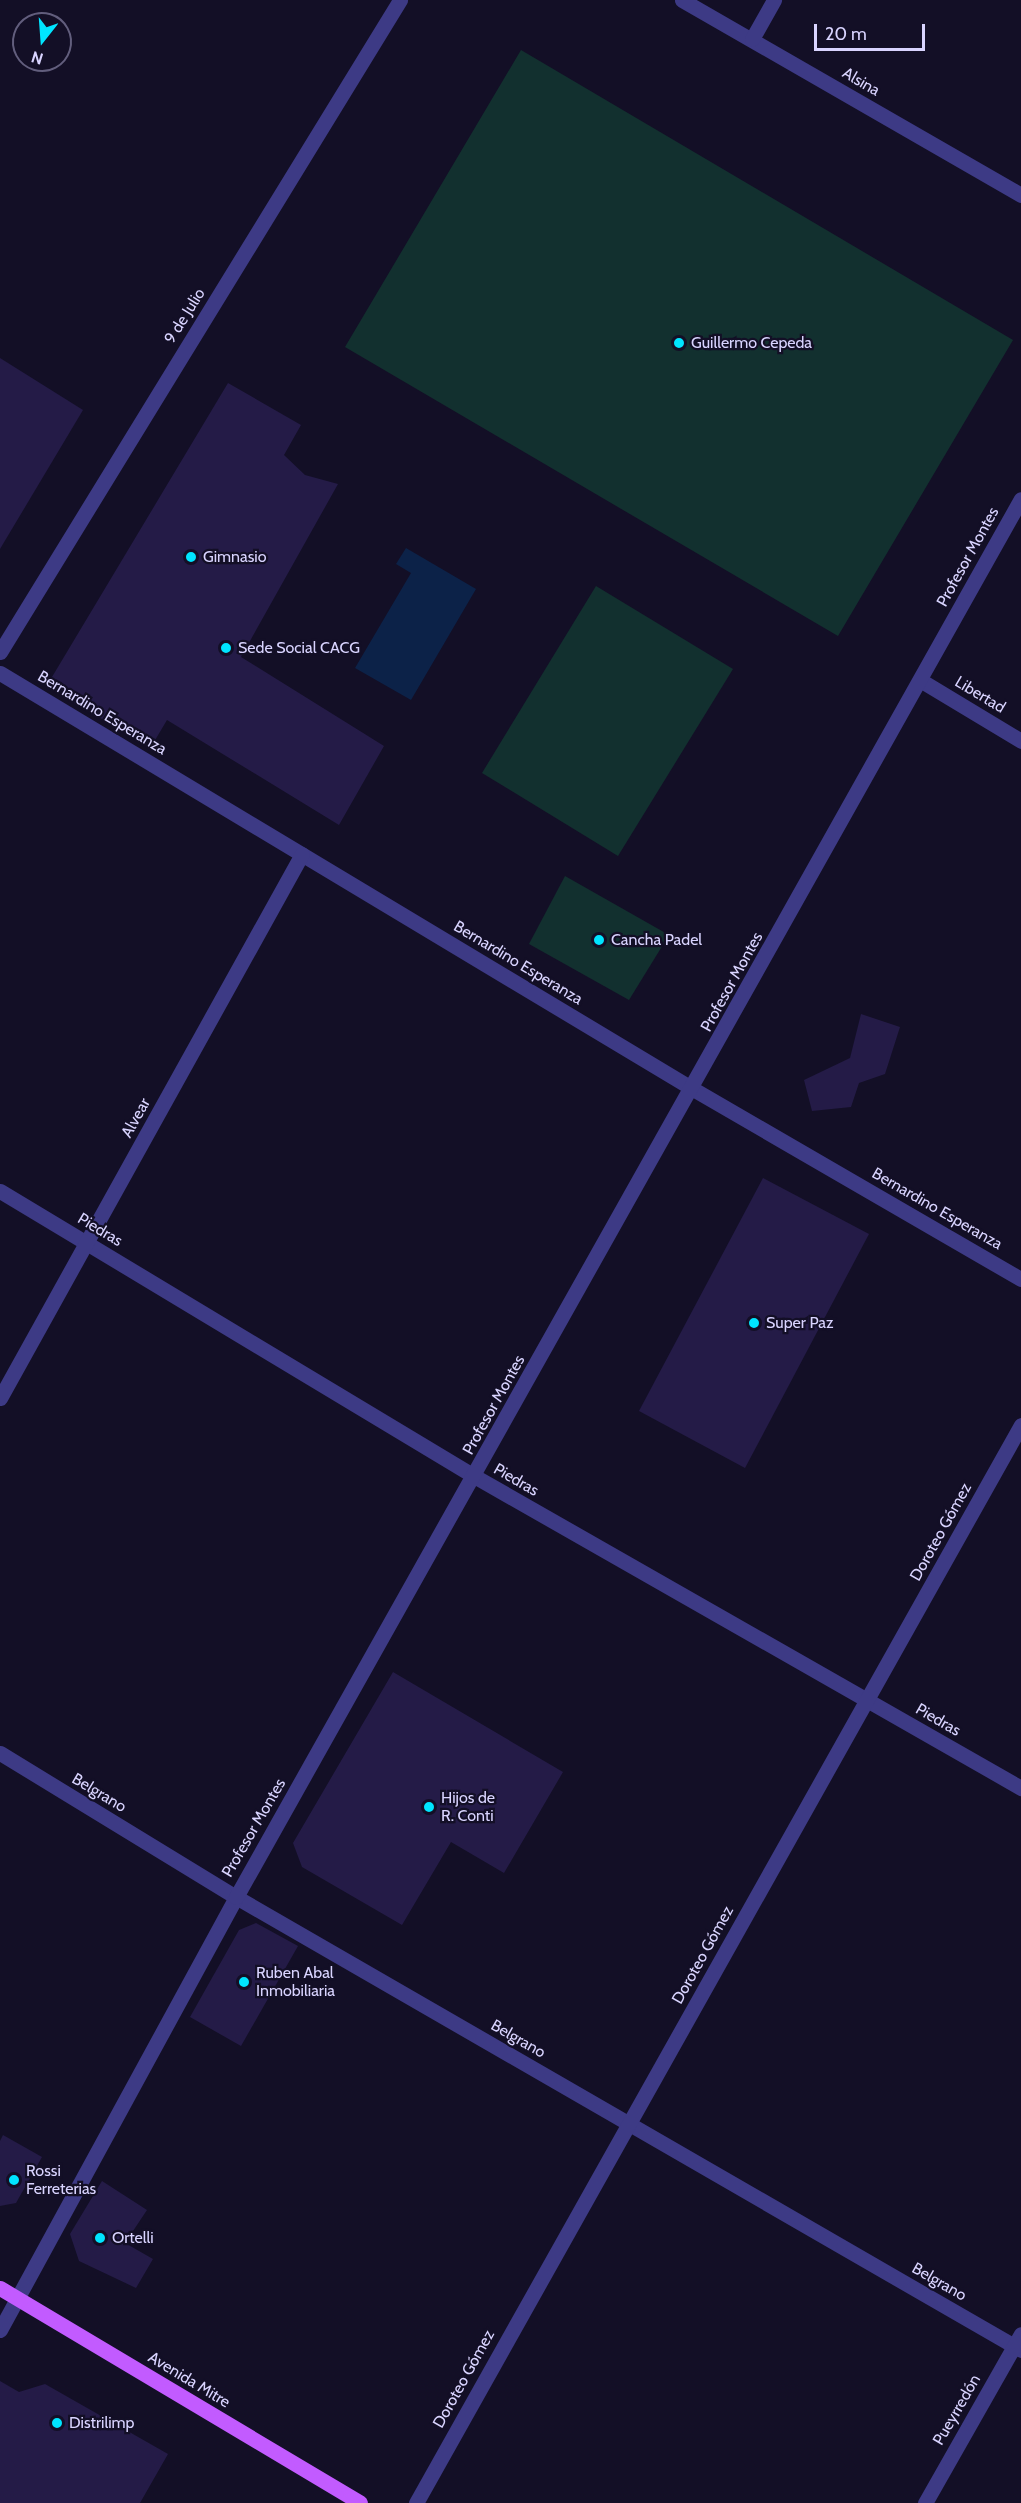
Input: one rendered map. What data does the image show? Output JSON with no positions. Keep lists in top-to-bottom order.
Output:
{
  "streets": {
    "main road": ["Avenida Mitre"],
    "street": [
      "Alsina",
      "9 de Julio",
      "Profesor Montes",
      "Libertad",
      "Bernardino Esperanza",
      "Alvear",
      "Piedras",
      "Doroteo Gómez",
      "Belgrano",
      "Pueyrredón"
    ]
  },
  "crossings": [
    ["Profesor Montes", "Libertad"],
    ["Profesor Montes", "Bernardino Esperanza"],
    ["Profesor Montes", "Piedras"],
    ["Profesor Montes", "Belgrano"],
    ["Profesor Montes", "Avenida Mitre"],
    ["Bernardino Esperanza", "Alvear"],
    ["Alvear", "Piedras"],
    ["Piedras", "Doroteo Gómez"],
    ["Doroteo Gómez", "Belgrano"],
    ["Belgrano", "Pueyrredón"]
  ],
  "places": [
    "Guillermo Cepeda",
    "Gimnasio",
    "Sede Social CACG",
    "Cancha Padel",
    "Super Paz",
    "Hijos de R. Conti",
    "Ruben Abal Inmobiliaria",
    "Rossi Ferreterias",
    "Ortelli",
    "Distrilimp"
  ],
  "scale_bar": "20 m",
  "north": "bottom"
}
